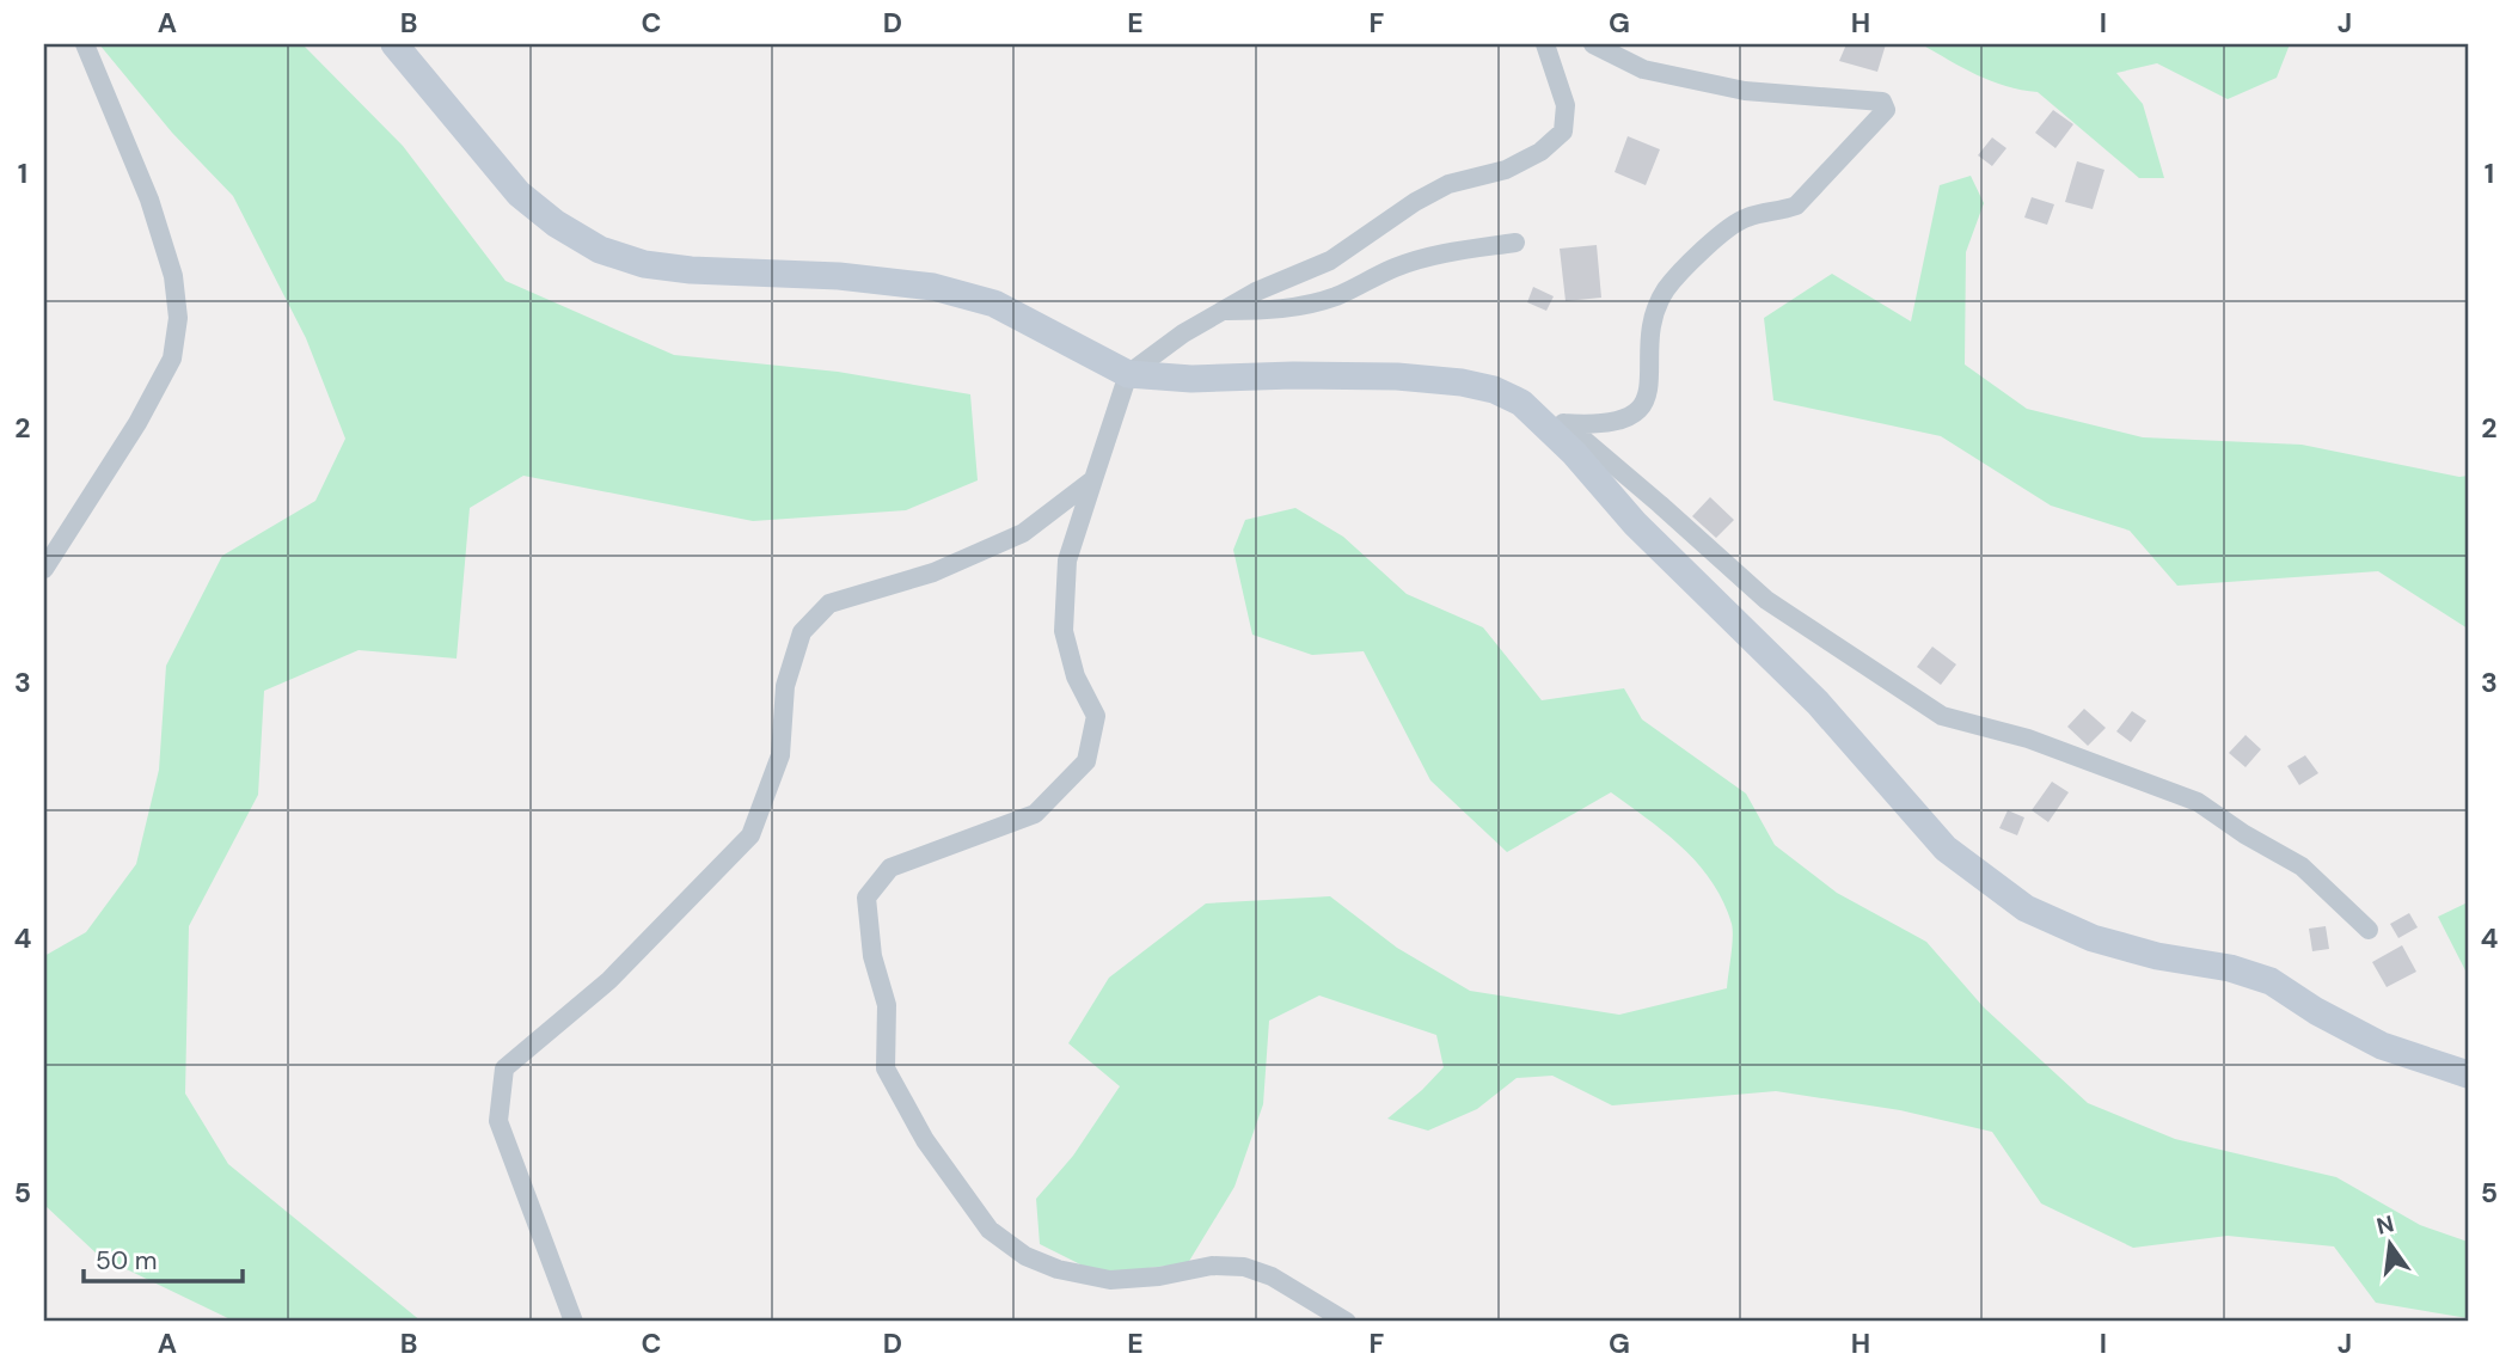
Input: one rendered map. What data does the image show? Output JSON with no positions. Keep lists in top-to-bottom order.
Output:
{
  "scale_bar": "50 m",
  "north": "top",
  "grid": {
    "columns": [
      "A",
      "B",
      "C",
      "D",
      "E",
      "F",
      "G",
      "H",
      "I",
      "J"
    ],
    "rows": [
      "1",
      "2",
      "3",
      "4",
      "5"
    ]
  }
}
